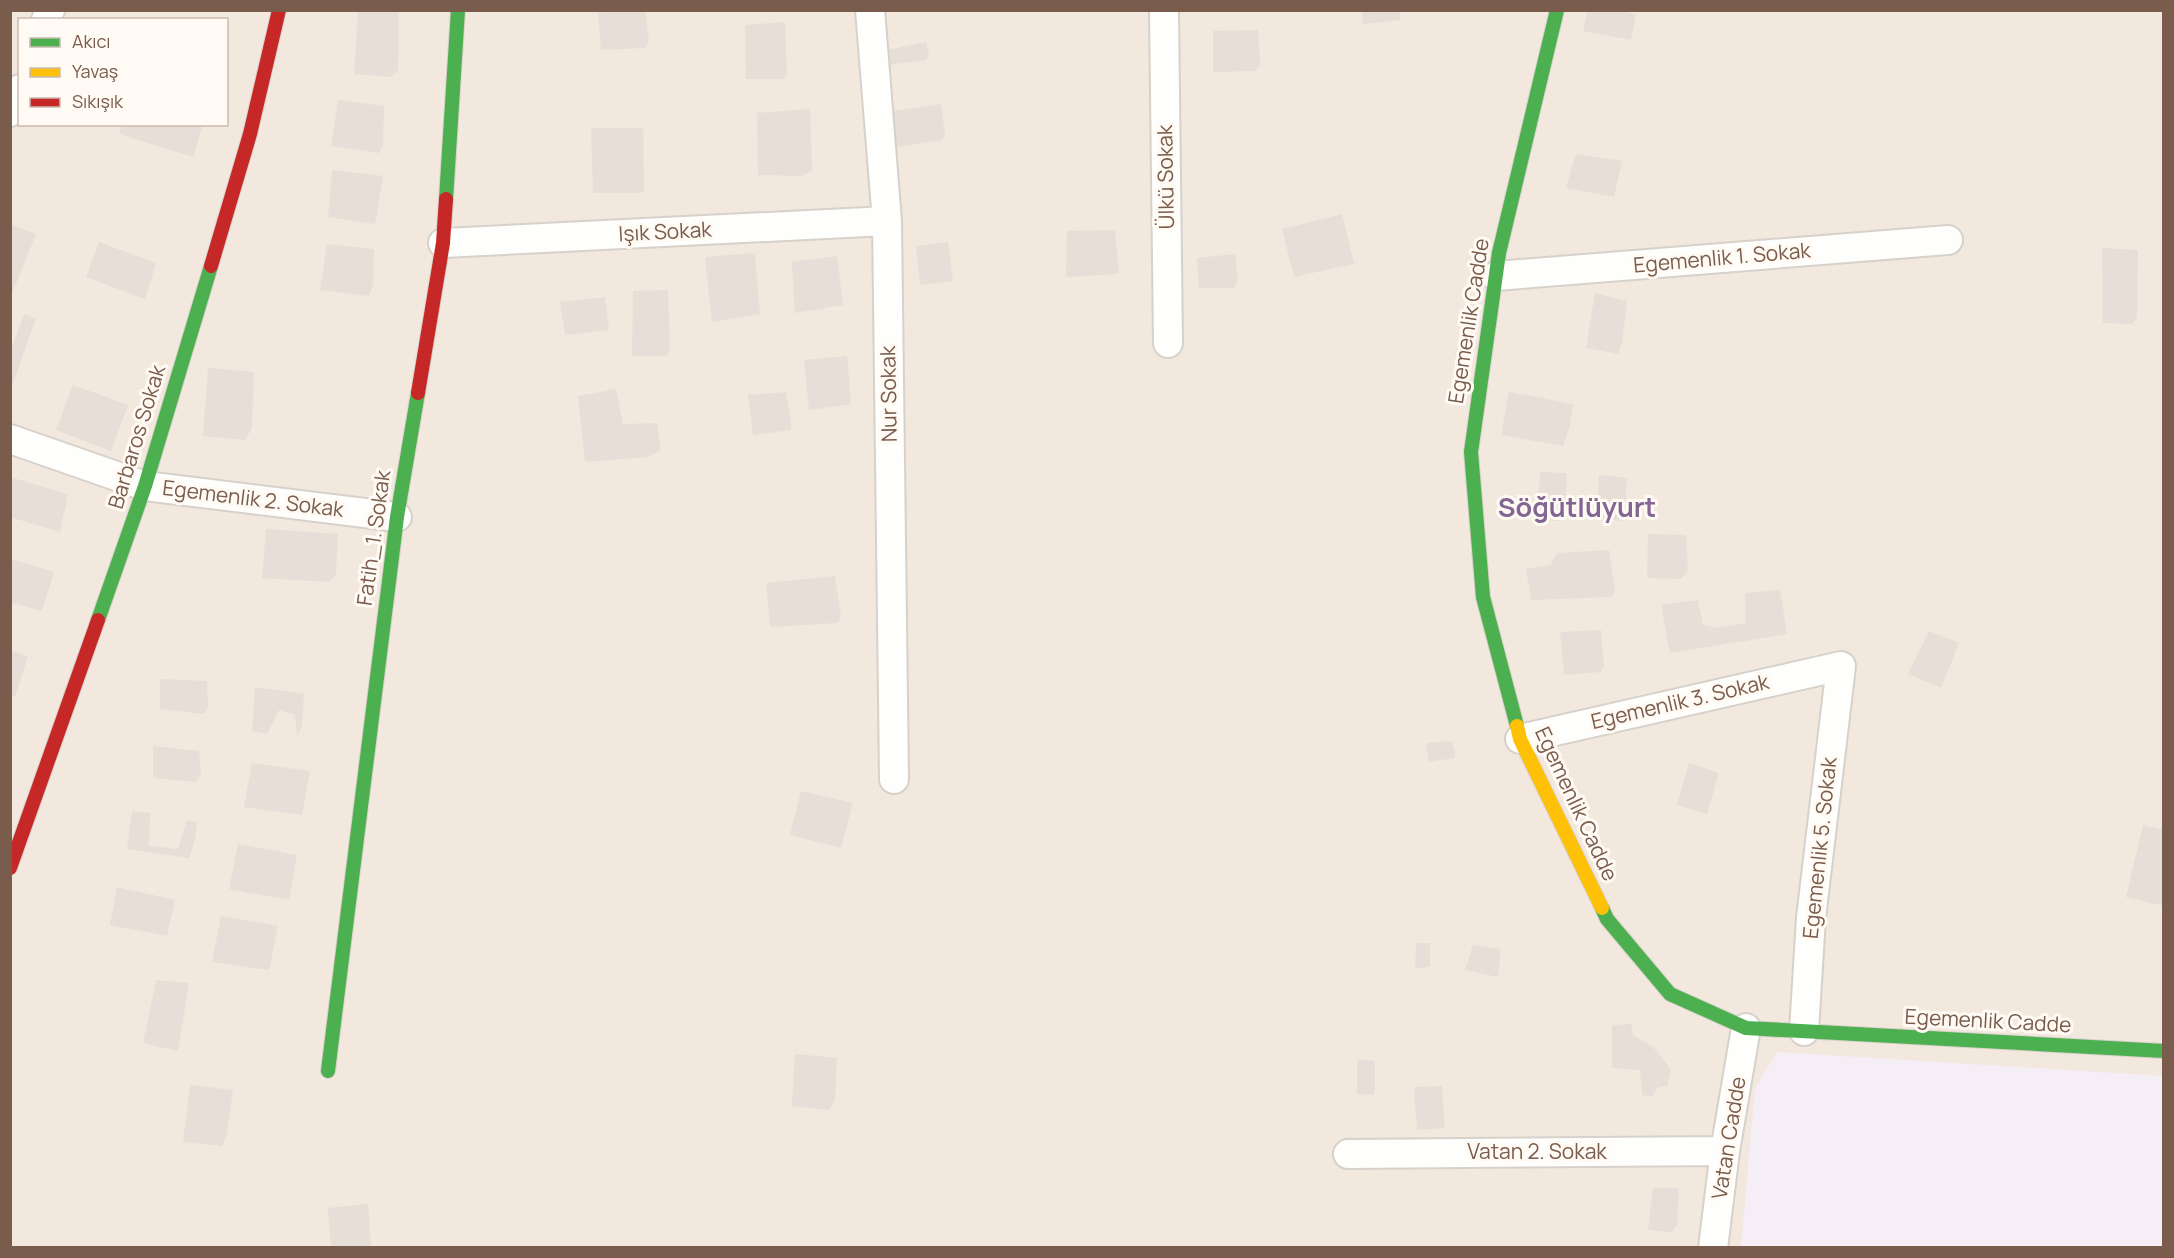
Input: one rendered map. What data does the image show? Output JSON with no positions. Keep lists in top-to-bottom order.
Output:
{
  "streets": {
    "street": [
      "Ülkü Sokak",
      "Işık Sokak",
      "Egemenlik 1. Sokak",
      "Egemenlik Cadde",
      "Nur Sokak",
      "Barbaros Sokak",
      "Egemenlik 2. Sokak",
      "Fatih_1. Sokak",
      "Egemenlik 3. Sokak",
      "Egemenlik 5. Sokak",
      "Vatan Cadde",
      "Vatan 2. Sokak"
    ]
  },
  "crossings": [
    ["Işık Sokak", "Nur Sokak"],
    ["Işık Sokak", "Fatih_1. Sokak"],
    ["Egemenlik 1. Sokak", "Egemenlik Cadde"],
    ["Egemenlik Cadde", "Egemenlik 3. Sokak"],
    ["Egemenlik Cadde", "Egemenlik 5. Sokak"],
    ["Egemenlik Cadde", "Vatan Cadde"],
    ["Barbaros Sokak", "Egemenlik 2. Sokak"],
    ["Egemenlik 2. Sokak", "Fatih_1. Sokak"],
    ["Egemenlik 3. Sokak", "Egemenlik 5. Sokak"],
    ["Vatan Cadde", "Vatan 2. Sokak"]
  ],
  "districts": ["Söğütlüyurt"],
  "legend": ["Akıcı", "Yavaş", "Sıkışık"]
}
